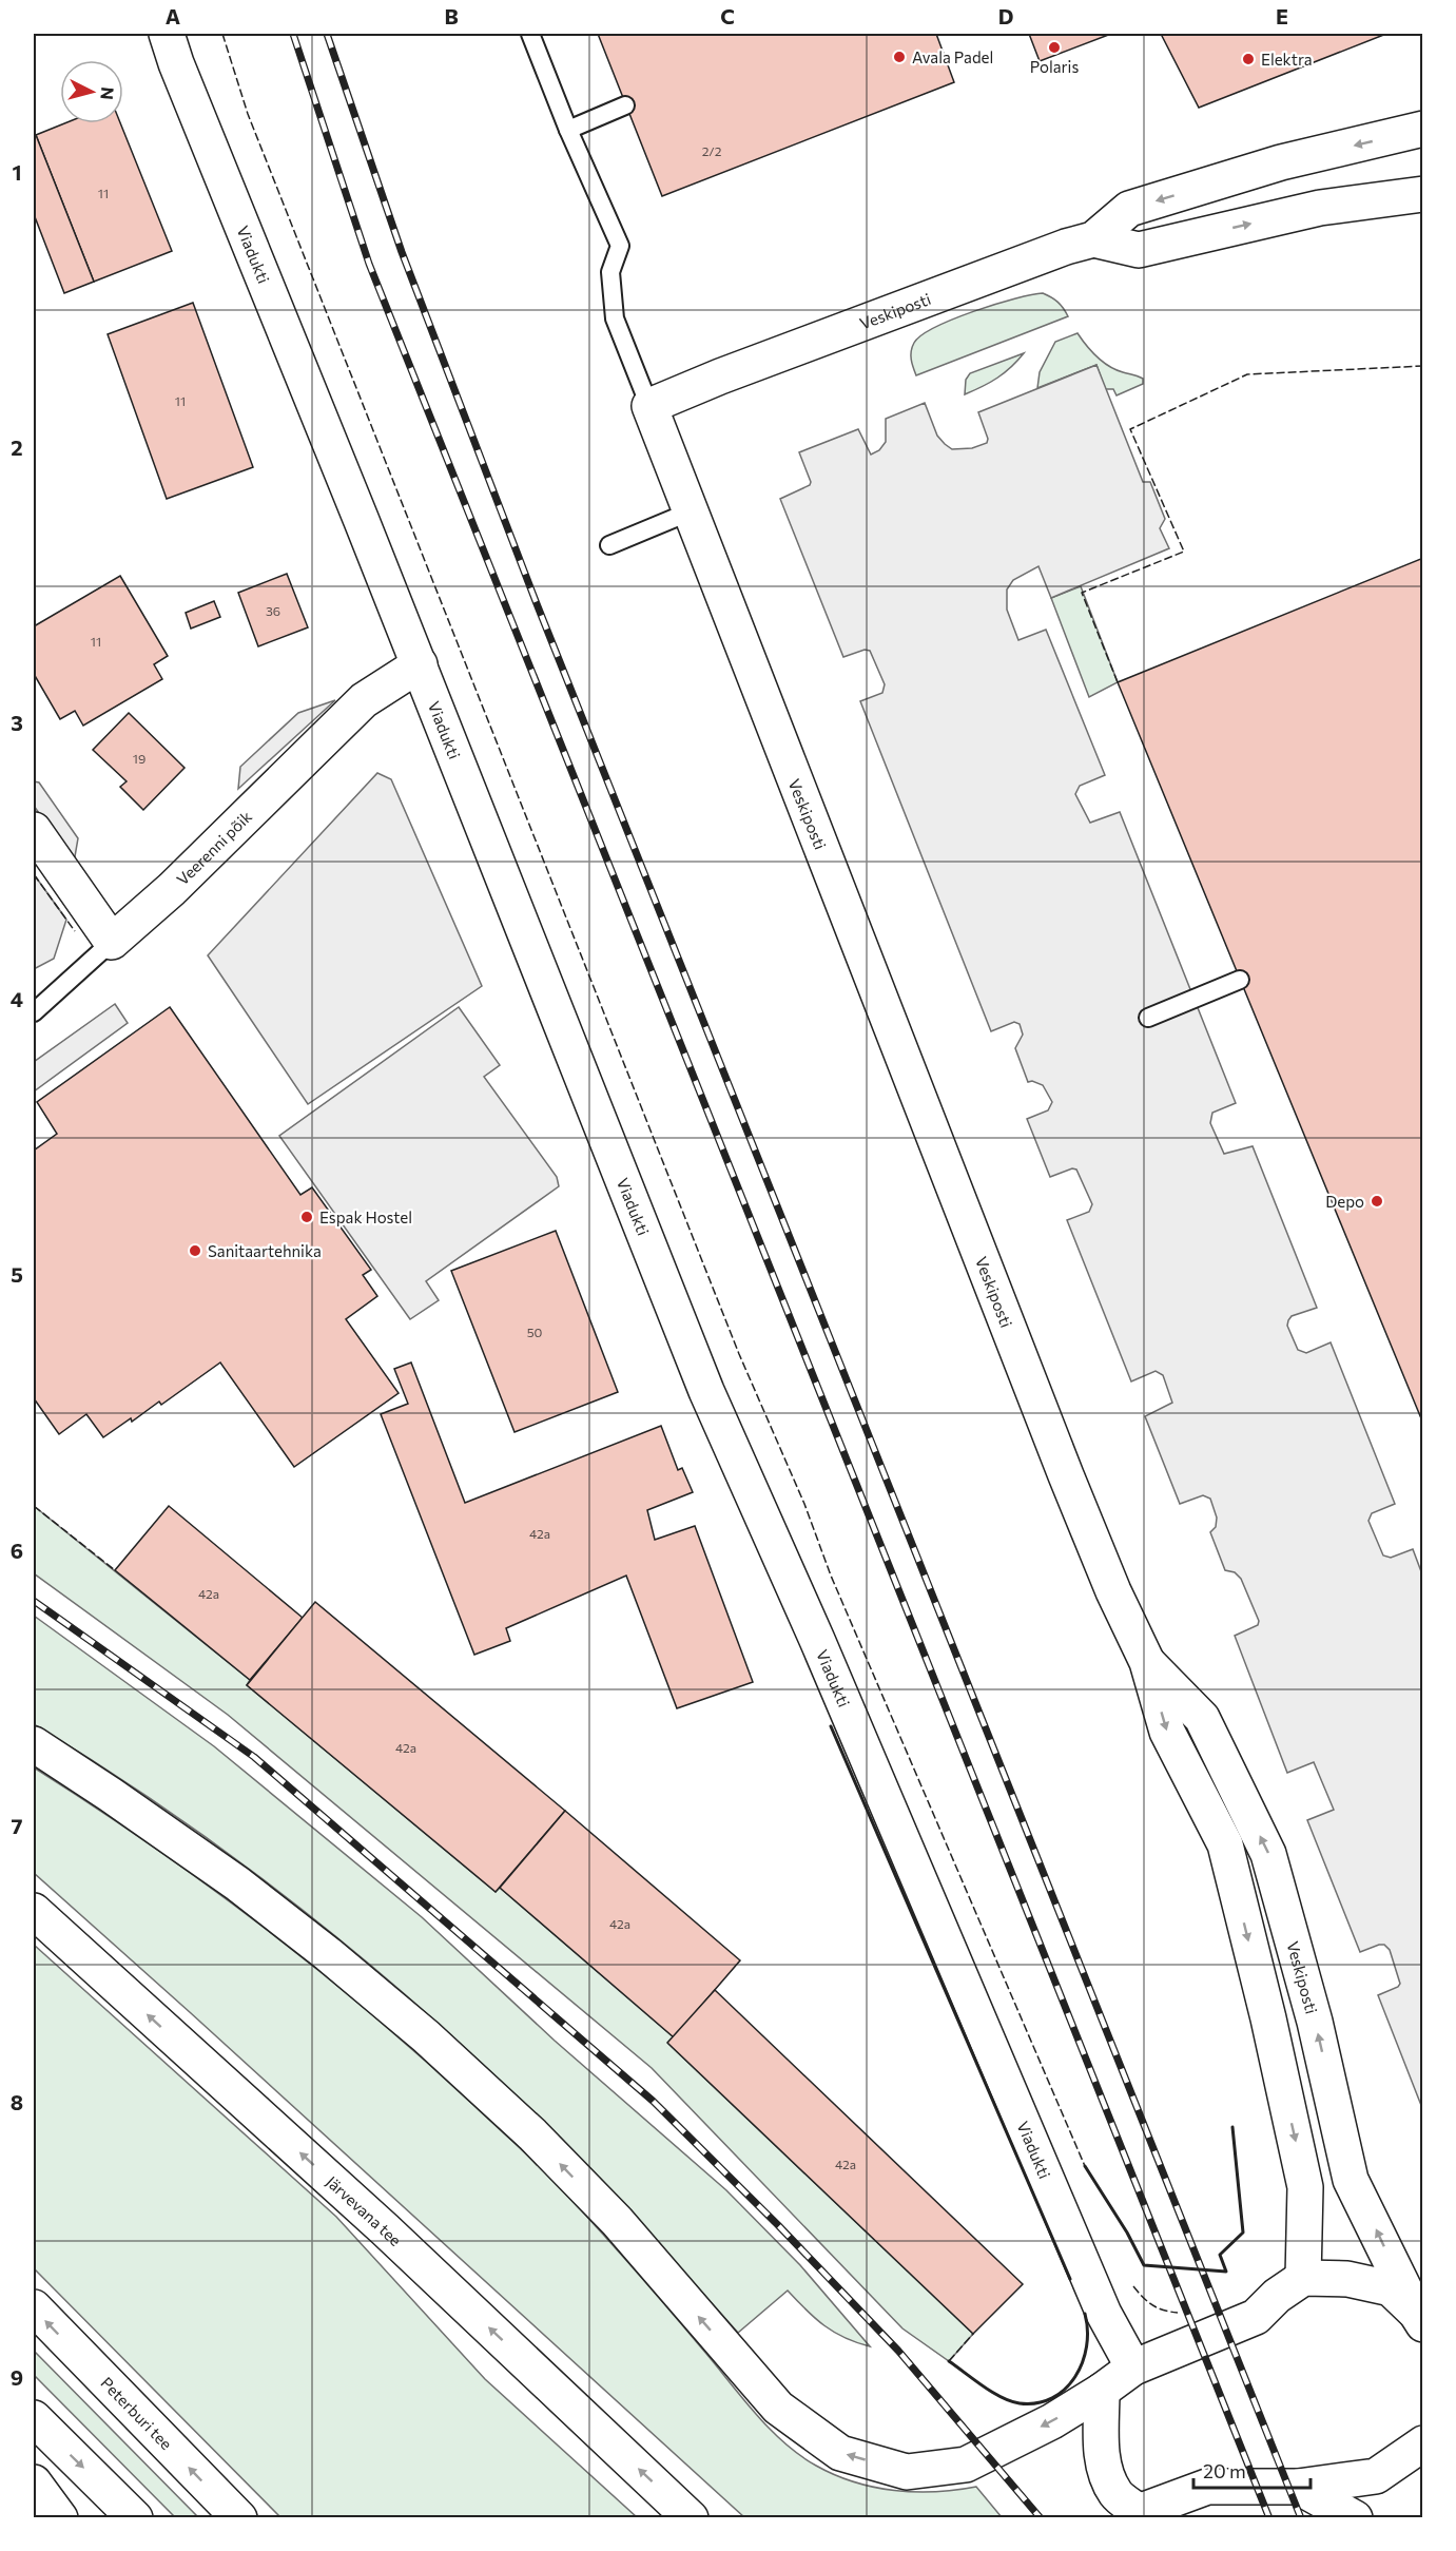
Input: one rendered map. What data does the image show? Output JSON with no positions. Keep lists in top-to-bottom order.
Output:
{
  "streets": {
    "main road": [
      "Viadukti",
      "Veskiposti",
      "Veerenni põik",
      "Järvevana tee",
      "Peterburi tee"
    ]
  },
  "crossings": [
    ["Viadukti", "Veerenni põik"]
  ],
  "one_way": ["Järvevana tee"],
  "places": [
    "Polaris",
    "Avala Padel",
    "Elektra",
    "Depo",
    "Espak Hostel",
    "Sanitaartehnika"
  ],
  "house_numbers": [
    "2/2",
    "11",
    "11",
    "36",
    "11",
    "19",
    "50",
    "42a",
    "42a",
    "42a",
    "42a",
    "42a"
  ],
  "scale_bar": "20 m",
  "north": "right",
  "grid": {
    "columns": [
      "A",
      "B",
      "C",
      "D",
      "E"
    ],
    "rows": [
      "1",
      "2",
      "3",
      "4",
      "5",
      "6",
      "7",
      "8",
      "9"
    ]
  }
}
